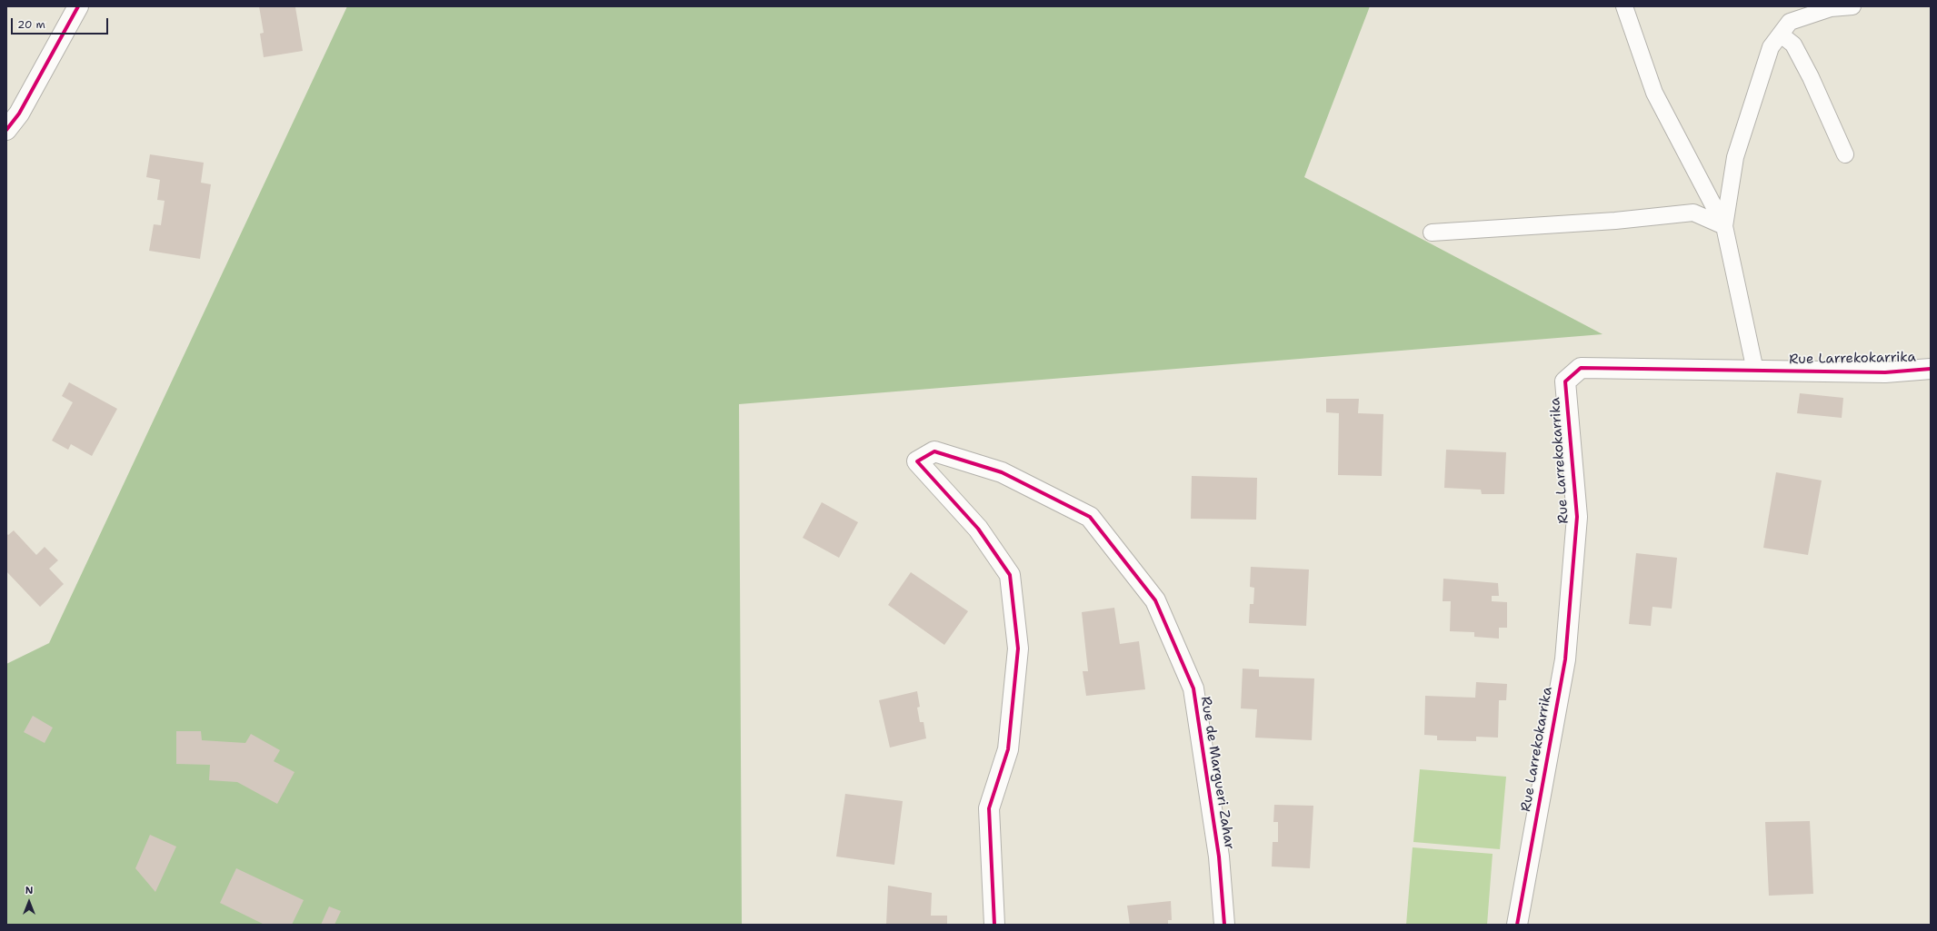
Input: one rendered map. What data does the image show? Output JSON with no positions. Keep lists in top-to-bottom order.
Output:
{
  "streets": {
    "street": ["Rue Larrekokarrika", "Rue de Margueri Zahar"]
  },
  "scale_bar": "20 m",
  "north": "top"
}
